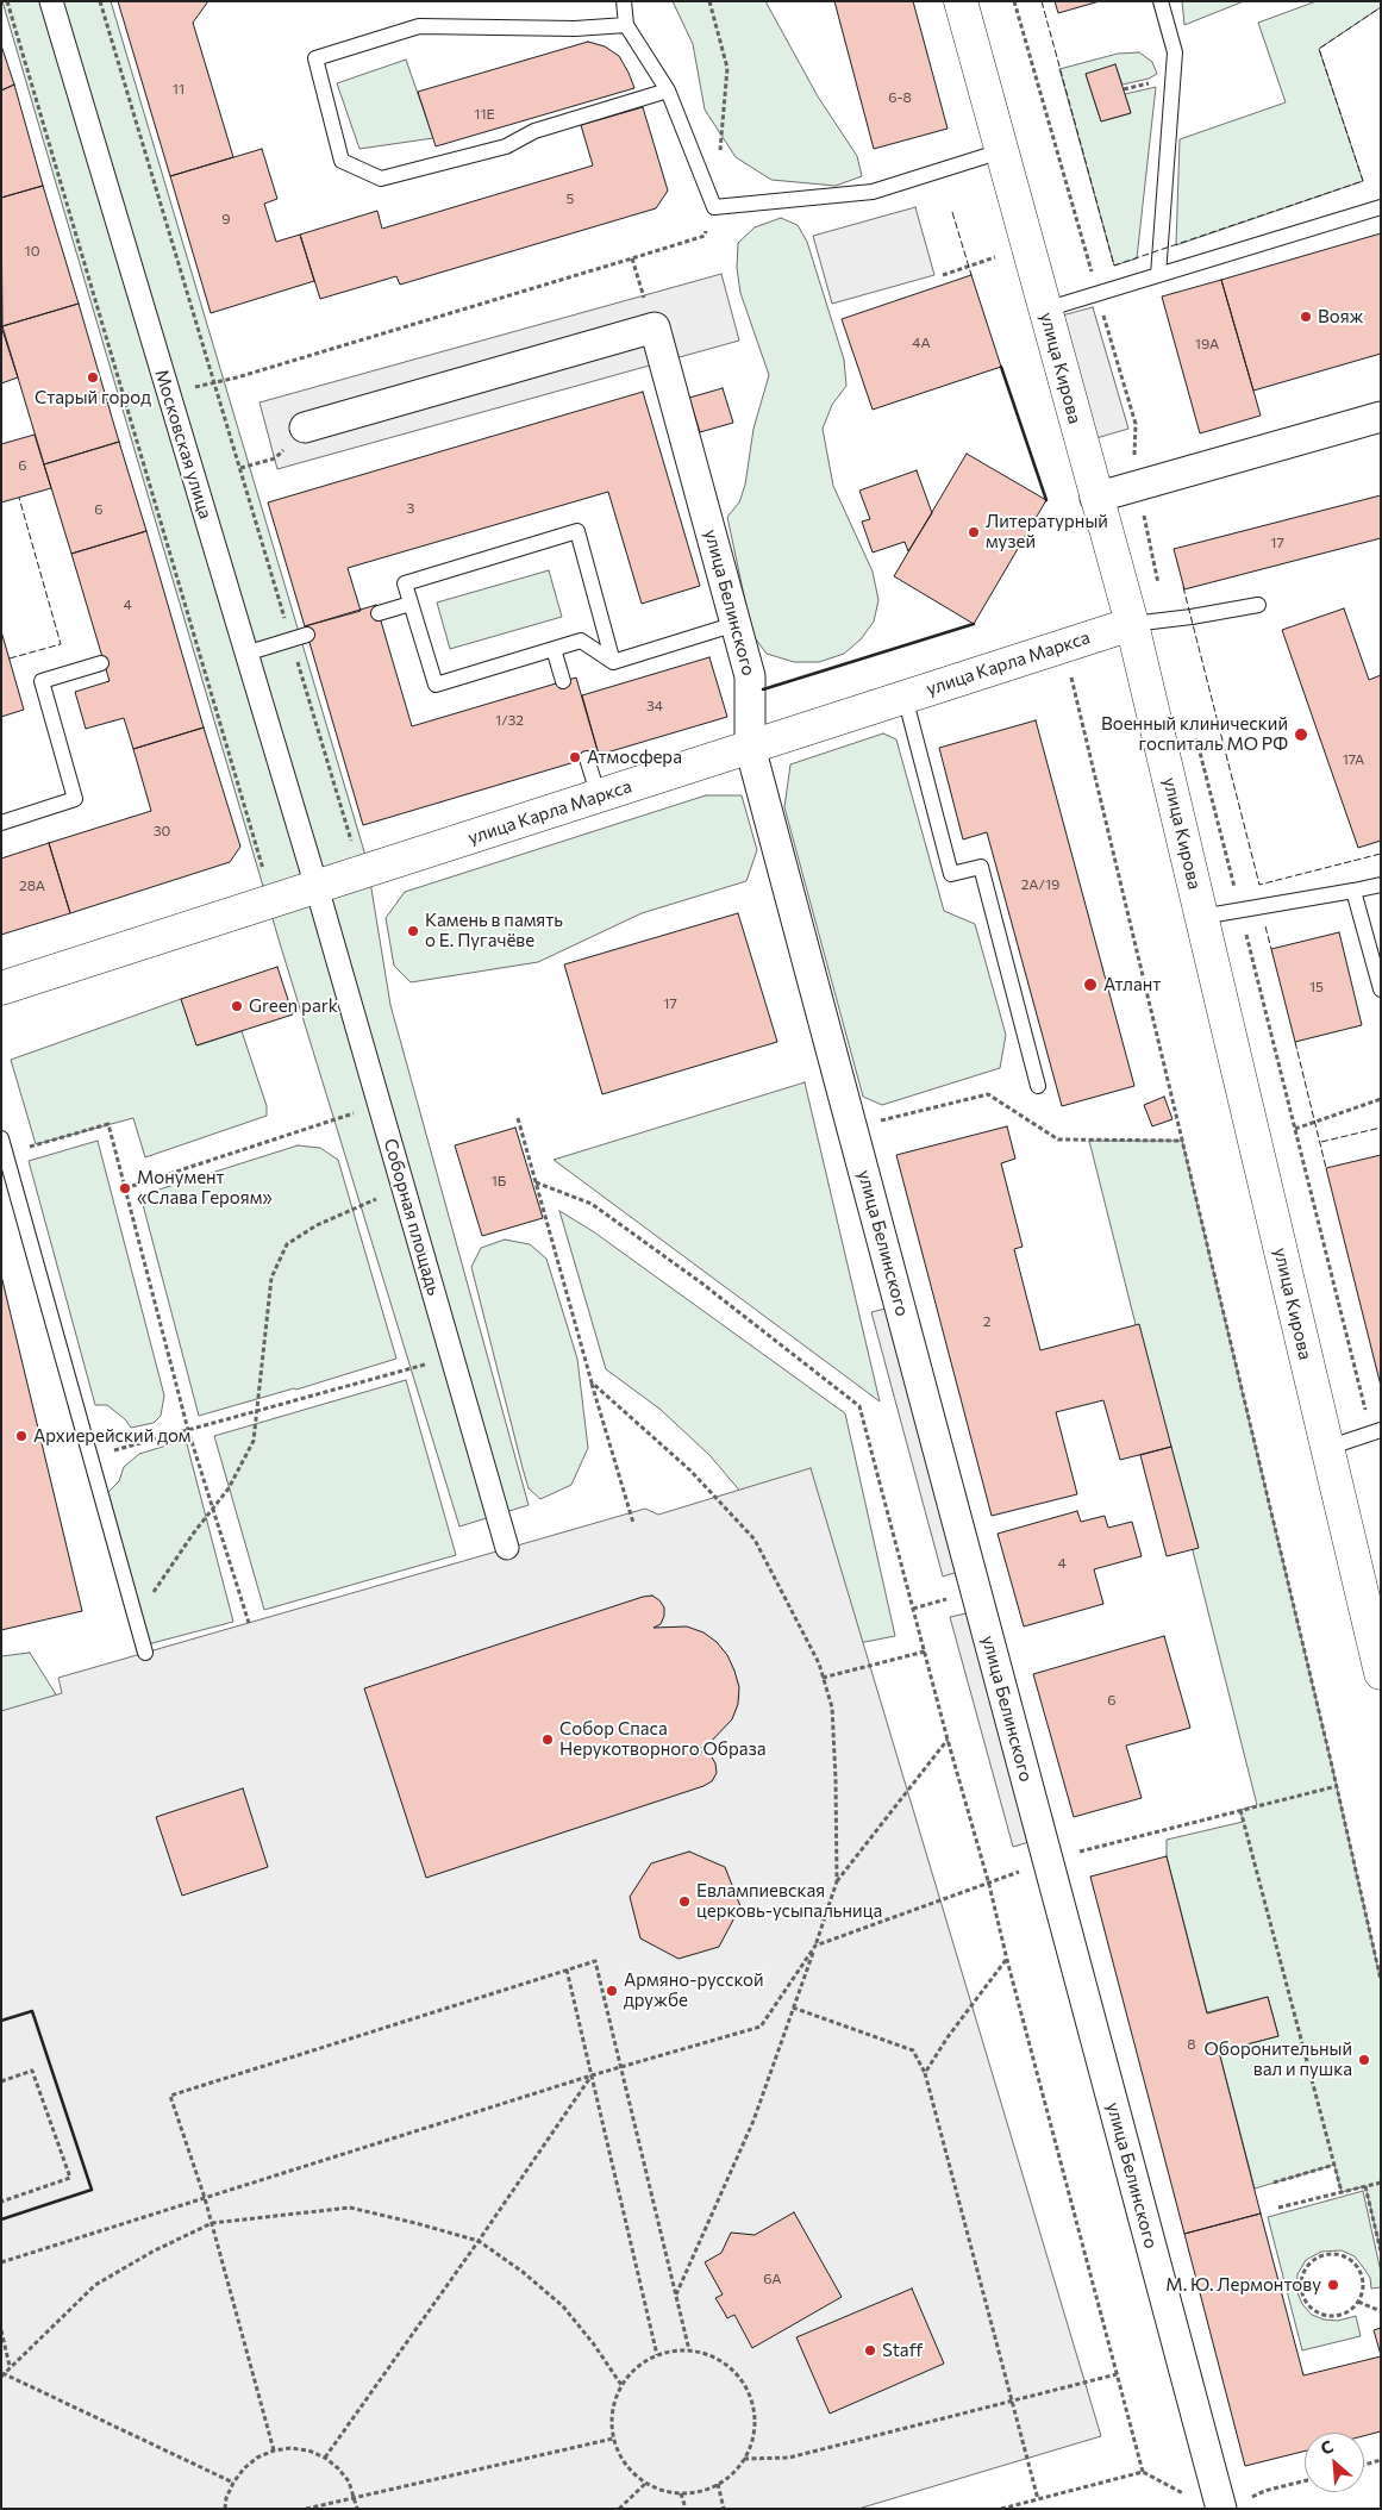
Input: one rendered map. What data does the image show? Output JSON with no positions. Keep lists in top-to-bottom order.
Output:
{
  "streets": {
    "main road": ["улица Кирова", "улица Карла Маркса"],
    "street": ["Московская улица", "улица Белинского", "Соборная площадь"]
  },
  "crossings": [
    ["улица Кирова", "улица Карла Маркса"],
    ["Московская улица", "улица Карла Маркса"],
    ["Московская улица", "Соборная площадь"],
    ["улица Белинского", "улица Карла Маркса"],
    ["улица Карла Маркса", "Соборная площадь"]
  ],
  "places": [
    "Вояж",
    "Старый город",
    "Литературный музей",
    "Военный клинический госпиталь МО РФ",
    "Атмосфера",
    "Камень в память о Е. Пугачёве",
    "Атлант",
    "Green park",
    "Монумент «Слава Героям»",
    "Архиерейский дом",
    "Собор Спаса Нерукотворного Образа",
    "Евлампиевская церковь-усыпальница",
    "Армяно-русской дружбе",
    "Оборонительный вал и пушка",
    "М. Ю. Лермонтову",
    "Staff"
  ],
  "house_numbers": [
    "11",
    "6-8",
    "11Е",
    "5",
    "9",
    "10",
    "4А",
    "19А",
    "6",
    "3",
    "6",
    "17",
    "4",
    "34",
    "1/32",
    "17А",
    "30",
    "2А/19",
    "28А",
    "15",
    "17",
    "1Б",
    "2",
    "4",
    "6",
    "8",
    "6А"
  ],
  "north": "top left"
}
